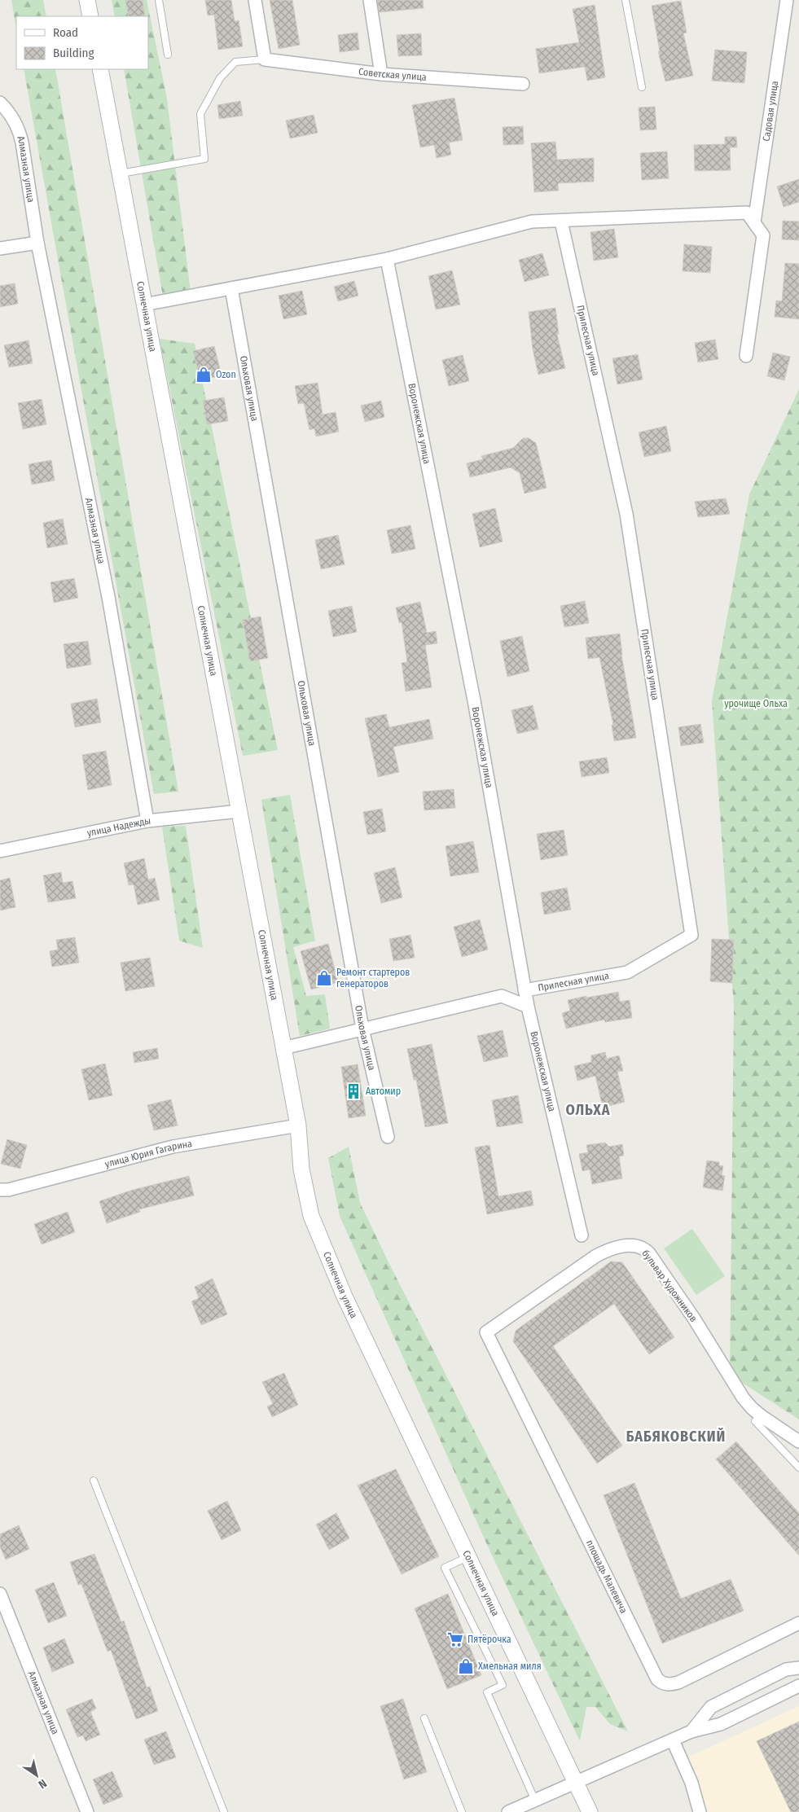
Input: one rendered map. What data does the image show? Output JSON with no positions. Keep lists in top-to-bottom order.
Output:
{
  "streets": {
    "street": [
      "Советская улица",
      "Садовая улица",
      "Алмазная улица",
      "Солнечная улица",
      "Прилесная улица",
      "Ольховая улица",
      "Воронежская улица",
      "улица Надежды",
      "улица Юрия Гагарина",
      "бульвар Художников",
      "площадь Малевича"
    ]
  },
  "crossings": [
    ["Алмазная улица", "улица Надежды"],
    ["Солнечная улица", "улица Надежды"],
    ["Солнечная улица", "улица Юрия Гагарина"],
    ["Прилесная улица", "Воронежская улица"],
    ["бульвар Художников", "площадь Малевича"]
  ],
  "districts": ["ОЛЬХА", "БАБЯКОВСКИЙ"],
  "parks": ["урочище Ольха"],
  "places": {
    "shop": ["Ozon", "Ремонт стартеров генераторов", "Хмельная миля"],
    "building": ["Автомир"],
    "supermarket": ["Пятёрочка"]
  },
  "legend": ["Road", "Building"],
  "north": "bottom right"
}
